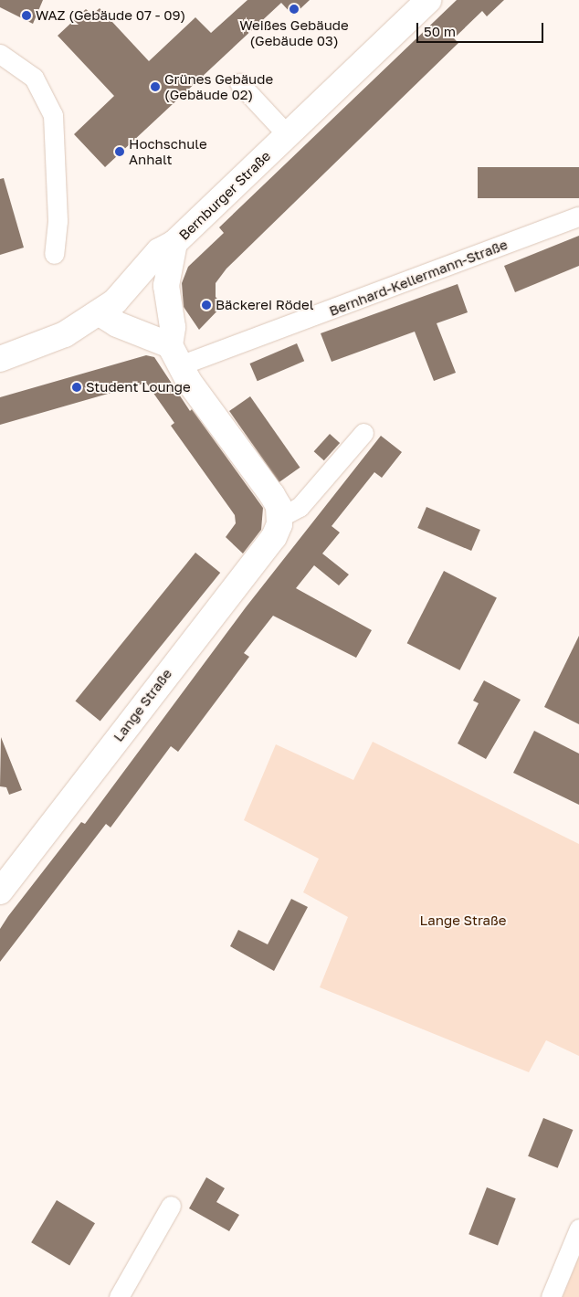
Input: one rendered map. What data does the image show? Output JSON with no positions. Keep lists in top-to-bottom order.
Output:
{
  "streets": {
    "main road": ["Bernburger Straße", "Lange Straße"],
    "street": ["Bernhard-Kellermann-Straße"]
  },
  "parks": ["Lange Straße"],
  "places": [
    "Weißes Gebäude (Gebäude 03)",
    "WAZ (Gebäude 07 - 09)",
    "Grünes Gebäude (Gebäude 02)",
    "Hochschule Anhalt",
    "Bäckerei Rödel",
    "Student Lounge"
  ],
  "scale_bar": "50 m"
}
